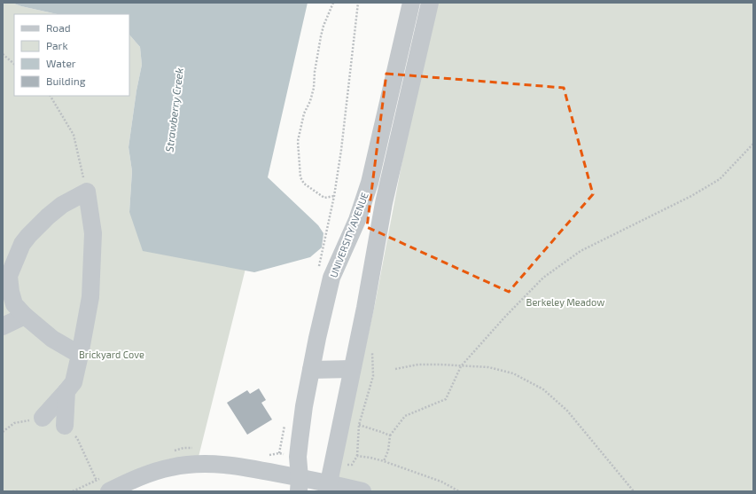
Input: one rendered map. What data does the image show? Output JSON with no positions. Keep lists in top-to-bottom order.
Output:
{
  "streets": {
    "street": ["UNIVERSITY AVENUE"]
  },
  "water": ["Strawberry Creek"],
  "parks": ["Berkeley Meadow", "Brickyard Cove"],
  "legend": [
    "Road",
    "Park",
    "Water",
    "Building"
  ]
}
